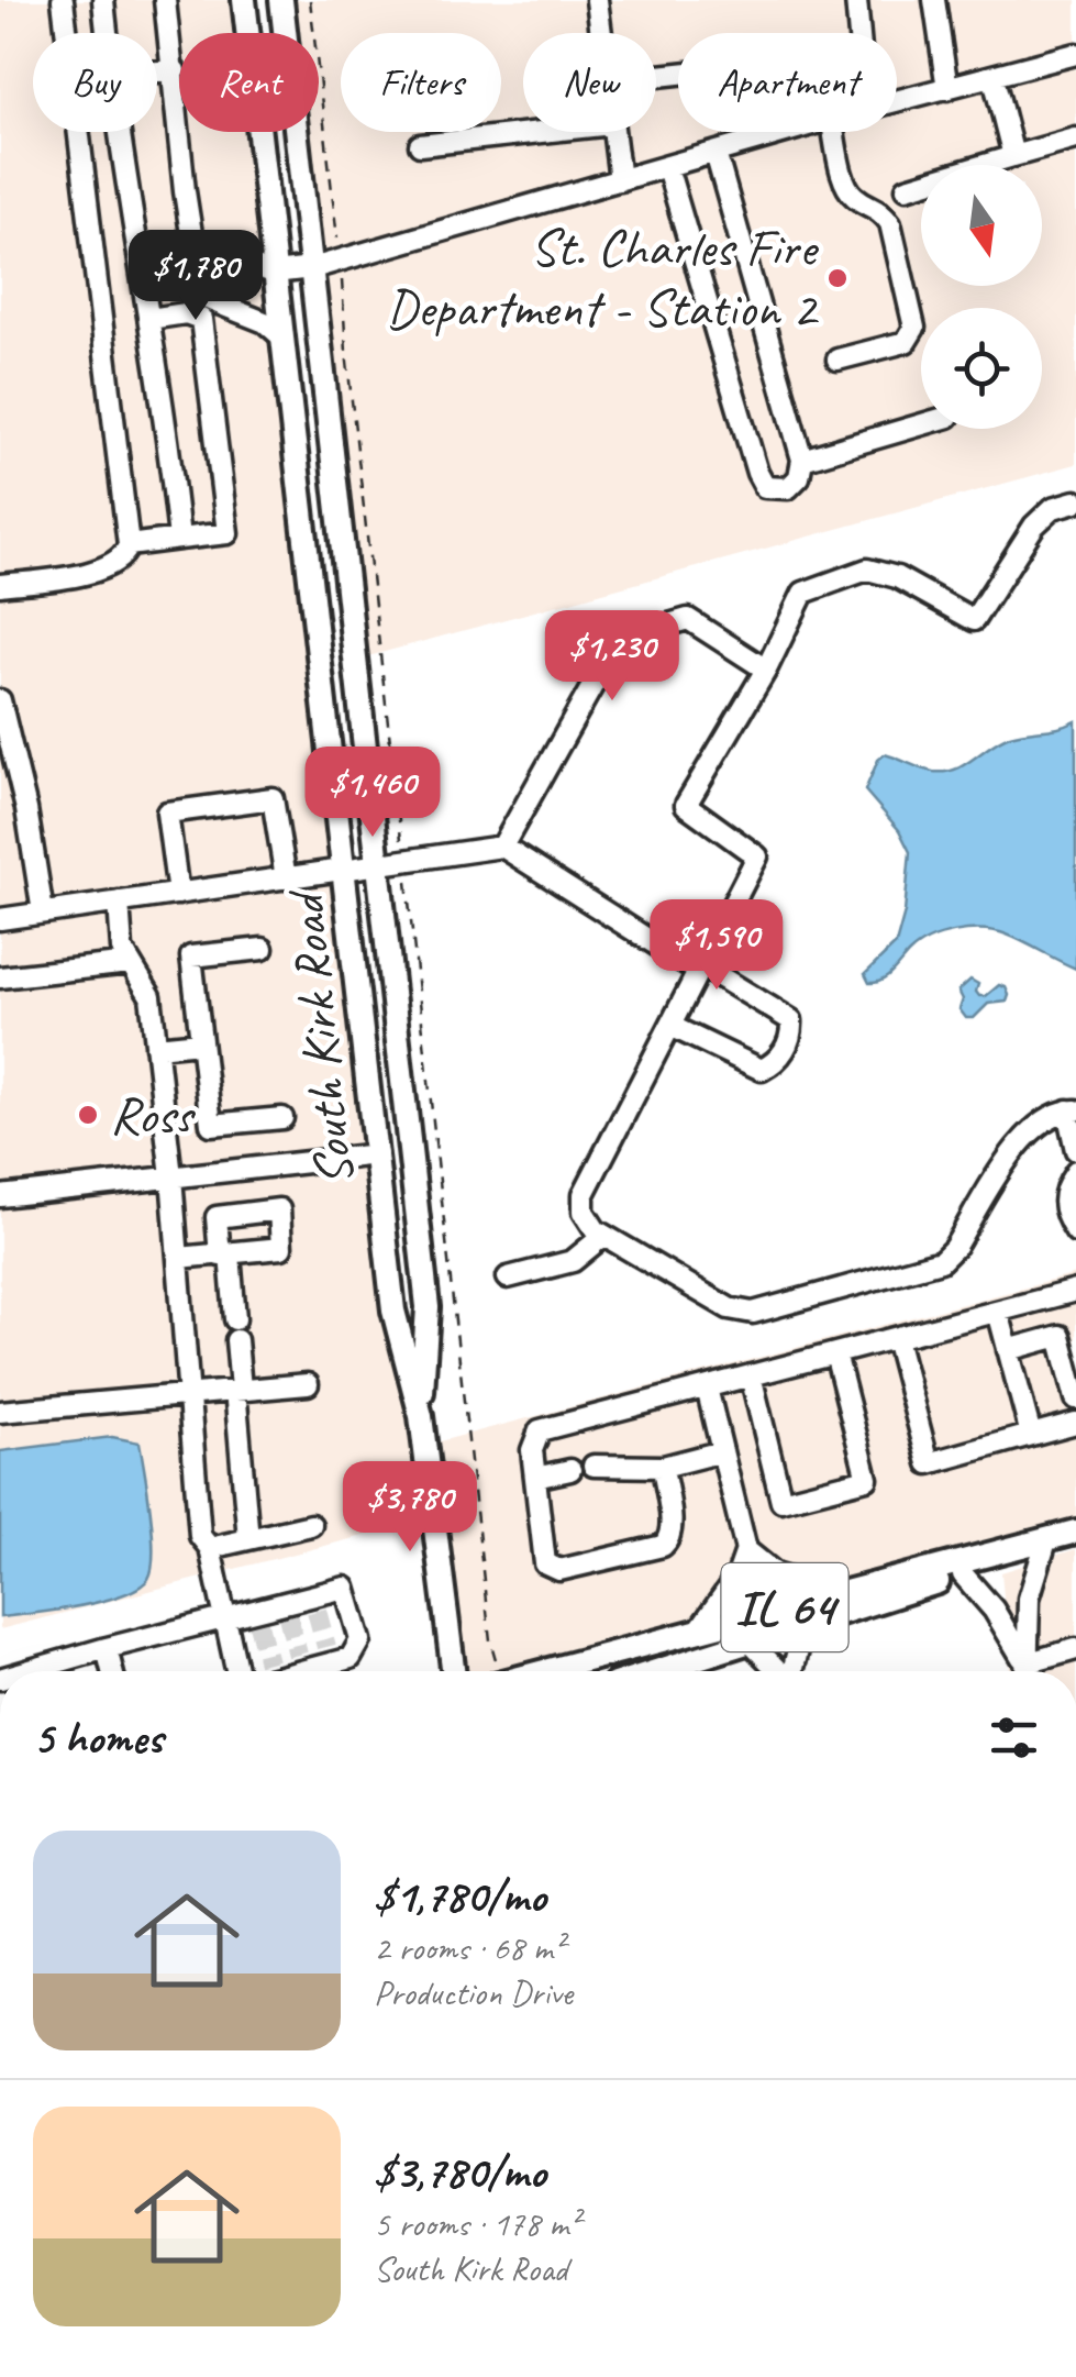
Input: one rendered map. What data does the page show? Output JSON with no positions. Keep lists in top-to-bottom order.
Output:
{
  "streets": {
    "main road": ["South Kirk Road", "IL 64"]
  },
  "places": ["St. Charles Fire Department - Station 2", "Ross"],
  "north": "bottom",
  "page": {
    "chip": [
      "Buy",
      "Rent",
      "Filters",
      "New",
      "Apartment"
    ],
    "price": [
      "$1,780",
      "$1,230",
      "$1,460",
      "$1,590",
      "$3,780"
    ],
    "heading": "5 homes",
    "list": [
      {
        "name": "$1,780/mo",
        "note": "2 rooms · 68 m² · Production Drive"
      },
      {
        "name": "$3,780/mo",
        "note": "5 rooms · 178 m² · South Kirk Road"
      }
    ]
  }
}
